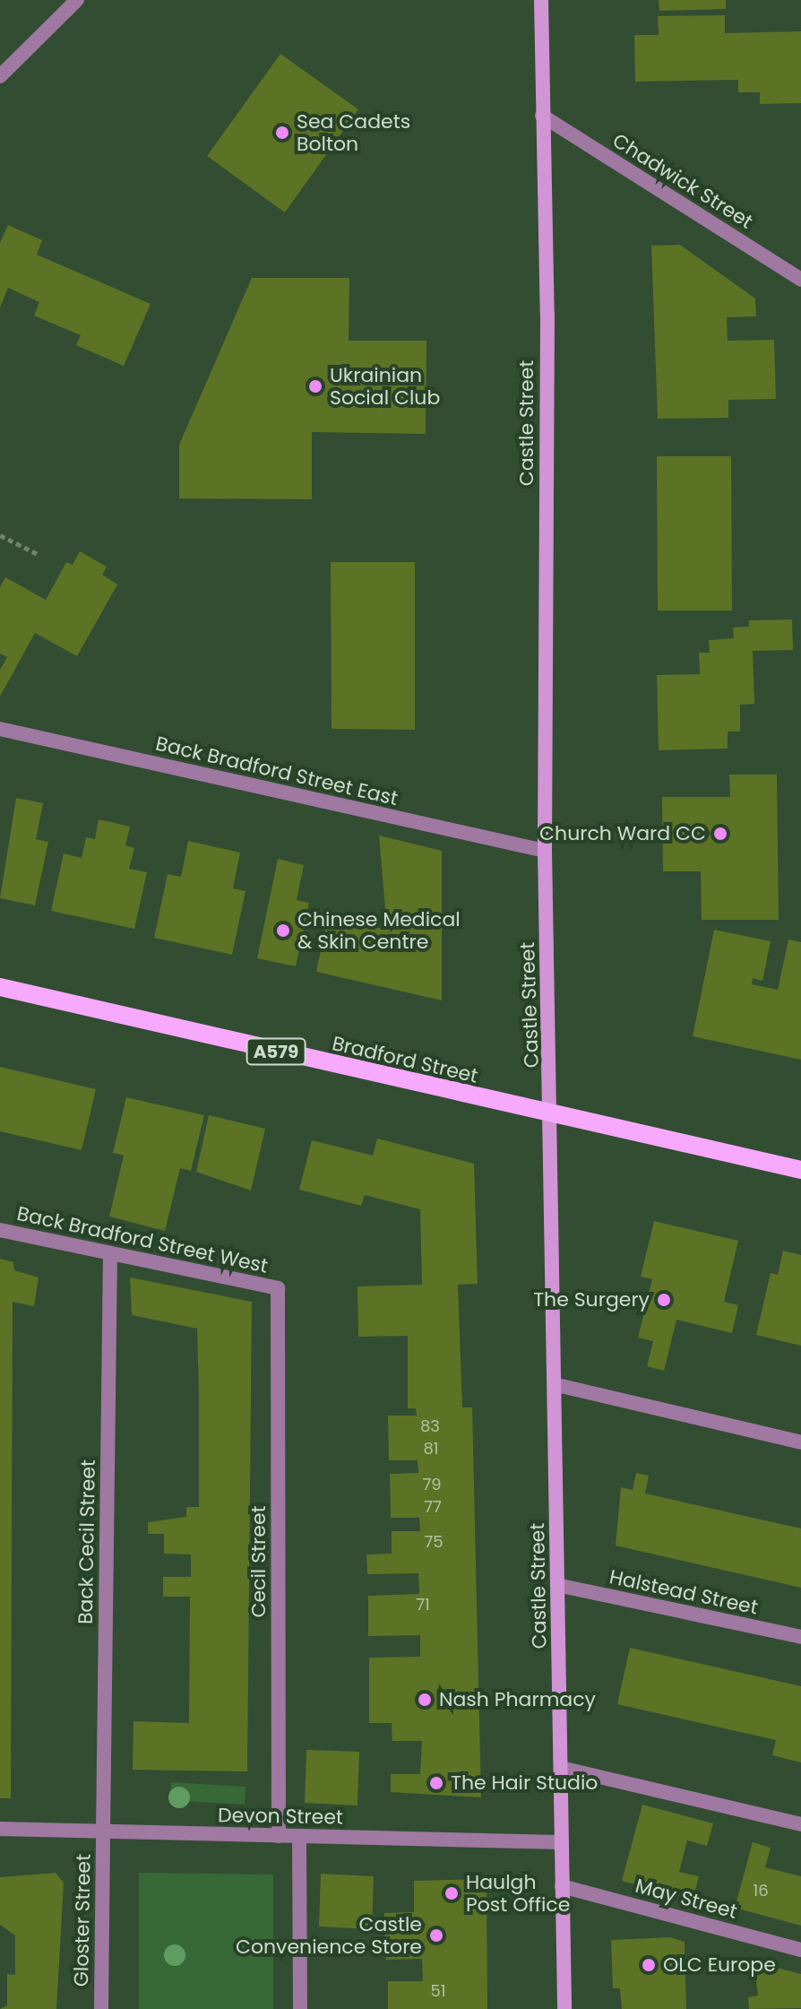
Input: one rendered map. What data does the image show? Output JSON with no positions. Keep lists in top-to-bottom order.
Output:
{
  "streets": {
    "main road": ["Castle Street", "A579", "Bradford Street"],
    "street": [
      "Chadwick Street",
      "Back Bradford Street East",
      "Back Bradford Street West",
      "Back Cecil Street",
      "Cecil Street",
      "Halstead Street",
      "Devon Street",
      "May Street",
      "Gloster Street"
    ]
  },
  "crossings": [
    ["Chadwick Street", "Castle Street"],
    ["Castle Street", "Back Bradford Street East"],
    ["Castle Street", "Bradford Street"],
    ["Castle Street", "Halstead Street"],
    ["Castle Street", "Devon Street"],
    ["Castle Street", "May Street"],
    ["Back Bradford Street West", "Back Cecil Street"],
    ["Back Bradford Street West", "Cecil Street"],
    ["Back Cecil Street", "Devon Street"],
    ["Back Cecil Street", "Gloster Street"],
    ["Cecil Street", "Devon Street"],
    ["Devon Street", "Gloster Street"]
  ],
  "places": [
    "Sea Cadets Bolton",
    "Ukrainian Social Club",
    "Church Ward CC",
    "Chinese Medical & Skin Centre",
    "The Surgery",
    "Nash Pharmacy",
    "The Hair Studio",
    "Haulgh Post Office",
    "Castle Convenience Store",
    "OLC Europe"
  ],
  "house_numbers": [
    "83",
    "81",
    "79",
    "77",
    "75",
    "71",
    "16",
    "51"
  ]
}
